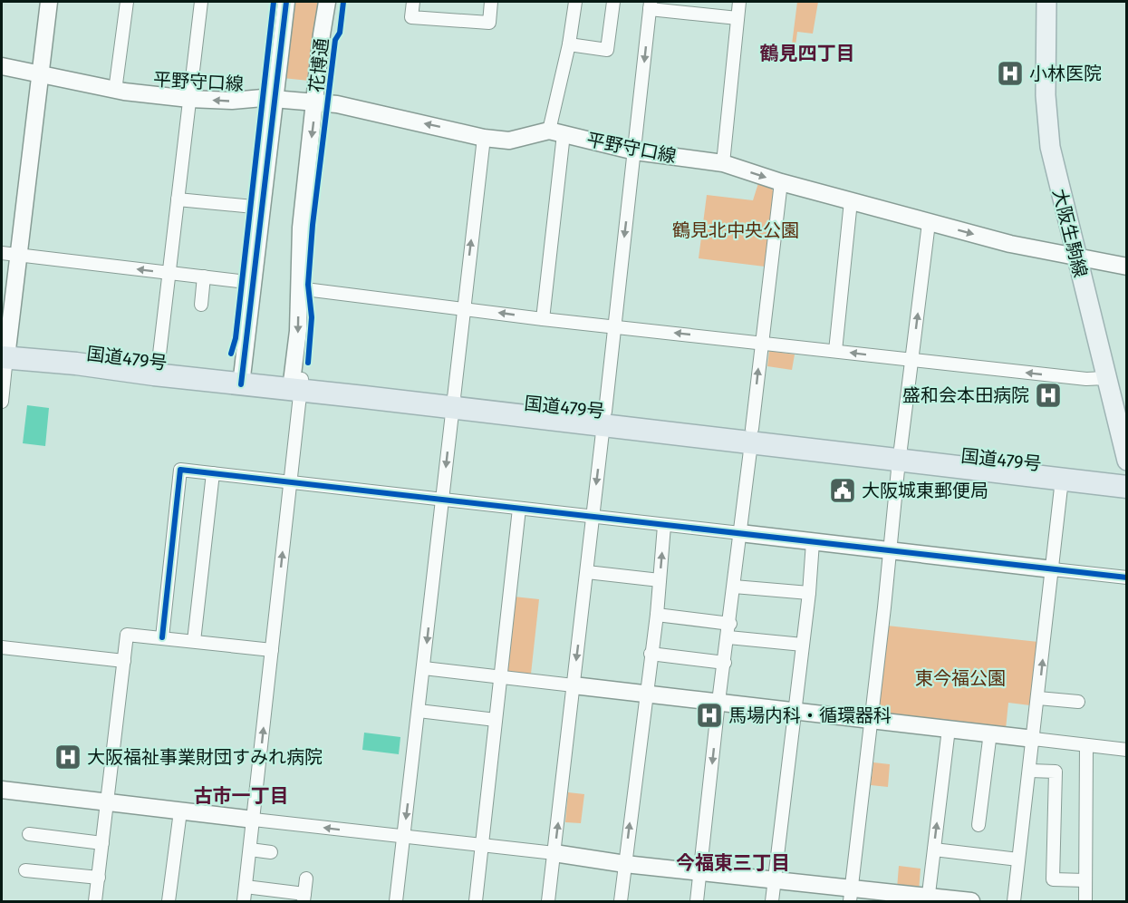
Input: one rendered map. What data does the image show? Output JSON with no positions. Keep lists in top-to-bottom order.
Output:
{
  "streets": {
    "highway": ["国道479号"],
    "main road": ["大阪生駒線"],
    "street": ["花博通", "平野守口線"]
  },
  "crossings": [
    ["花博通", "平野守口線"],
    ["花博通", "国道479号"],
    ["平野守口線", "大阪生駒線"]
  ],
  "districts": ["鶴見四丁目", "古市一丁目", "今福東三丁目"],
  "parks": ["鶴見北中央公園", "東今福公園"],
  "places": {
    "hospital": [
      "小林医院",
      "盛和会本田病院",
      "馬場内科・循環器科",
      "大阪福祉事業財団すみれ病院"
    ],
    "public building": ["大阪城東郵便局"]
  }
}
